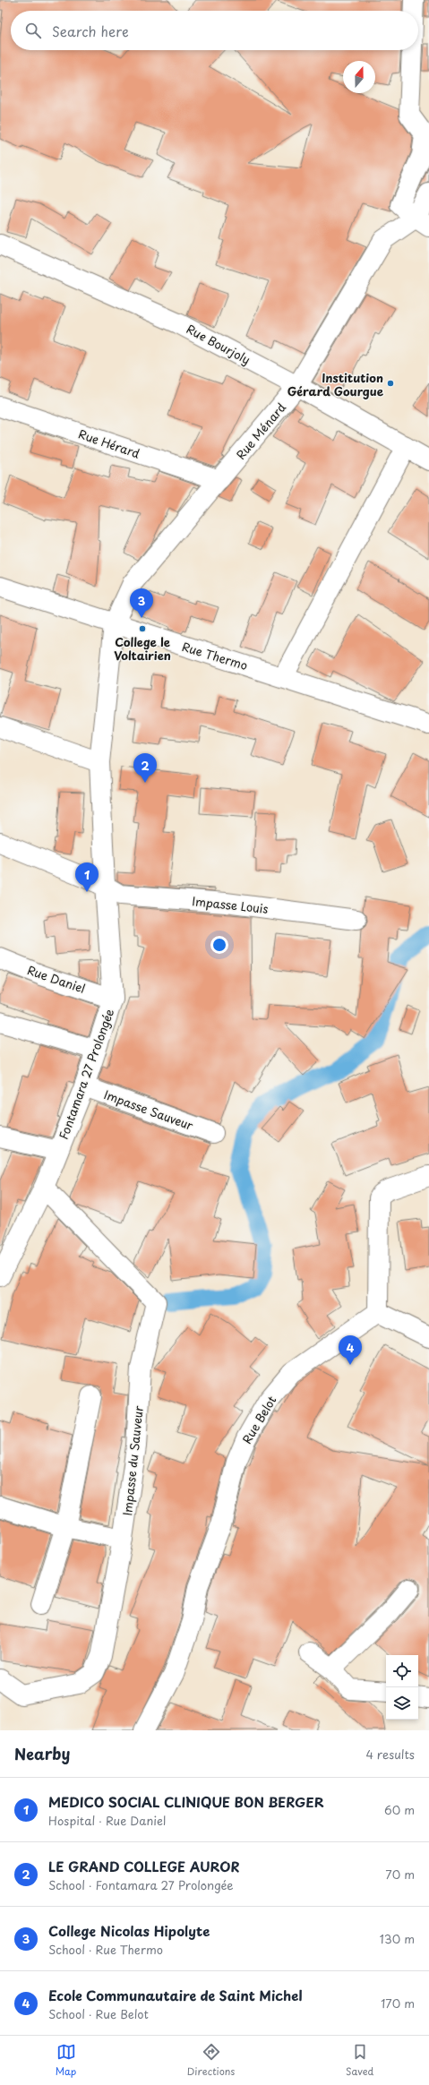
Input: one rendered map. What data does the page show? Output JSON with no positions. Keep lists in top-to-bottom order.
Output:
{
  "streets": {
    "street": [
      "Rue Bourjoly",
      "Rue Ménard",
      "Rue Hérard",
      "Rue Thermo",
      "Impasse Louis",
      "Rue Daniel",
      "Fontamara 27 Prolongée",
      "Impasse Sauveur",
      "Rue Belot",
      "Impasse du Sauveur"
    ]
  },
  "crossings": [
    ["Rue Bourjoly", "Rue Ménard"],
    ["Rue Ménard", "Rue Hérard"],
    ["Rue Ménard", "Rue Thermo"],
    ["Rue Ménard", "Fontamara 27 Prolongée"],
    ["Rue Thermo", "Fontamara 27 Prolongée"],
    ["Impasse Louis", "Fontamara 27 Prolongée"],
    ["Rue Daniel", "Fontamara 27 Prolongée"],
    ["Fontamara 27 Prolongée", "Impasse Sauveur"],
    ["Fontamara 27 Prolongée", "Impasse du Sauveur"]
  ],
  "places": ["Institution Gérard Gourgue", "College le Voltairien"],
  "north": "top",
  "page": {
    "search": "Search here",
    "pins": [
      "3",
      "2",
      "1",
      "4"
    ],
    "heading": ["Nearby", "4 results"],
    "list": [
      {
        "mark": "1",
        "name": "MEDICO SOCIAL CLINIQUE BON BERGER",
        "note": "Hospital · Rue Daniel",
        "value": "60 m"
      },
      {
        "mark": "2",
        "name": "LE GRAND COLLEGE AUROR",
        "note": "School · Fontamara 27 Prolongée",
        "value": "70 m"
      },
      {
        "mark": "3",
        "name": "College Nicolas Hipolyte",
        "note": "School · Rue Thermo",
        "value": "130 m"
      },
      {
        "mark": "4",
        "name": "Ecole Communautaire de Saint Michel",
        "note": "School · Rue Belot",
        "value": "170 m"
      }
    ],
    "nav": ["Map", "Directions", "Saved"]
  }
}
